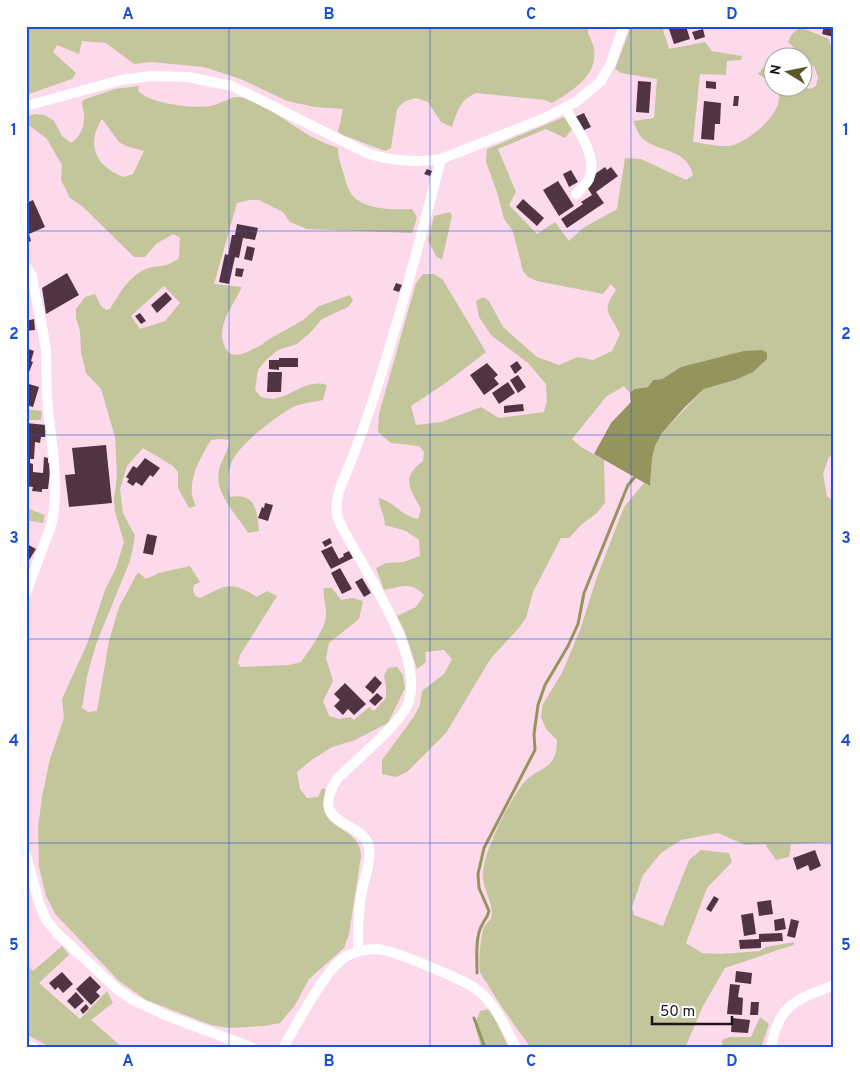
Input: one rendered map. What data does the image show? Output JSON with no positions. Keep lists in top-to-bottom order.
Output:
{
  "scale_bar": "50 m",
  "north": "left",
  "grid": {
    "columns": [
      "A",
      "B",
      "C",
      "D"
    ],
    "rows": [
      "1",
      "2",
      "3",
      "4",
      "5"
    ]
  }
}
